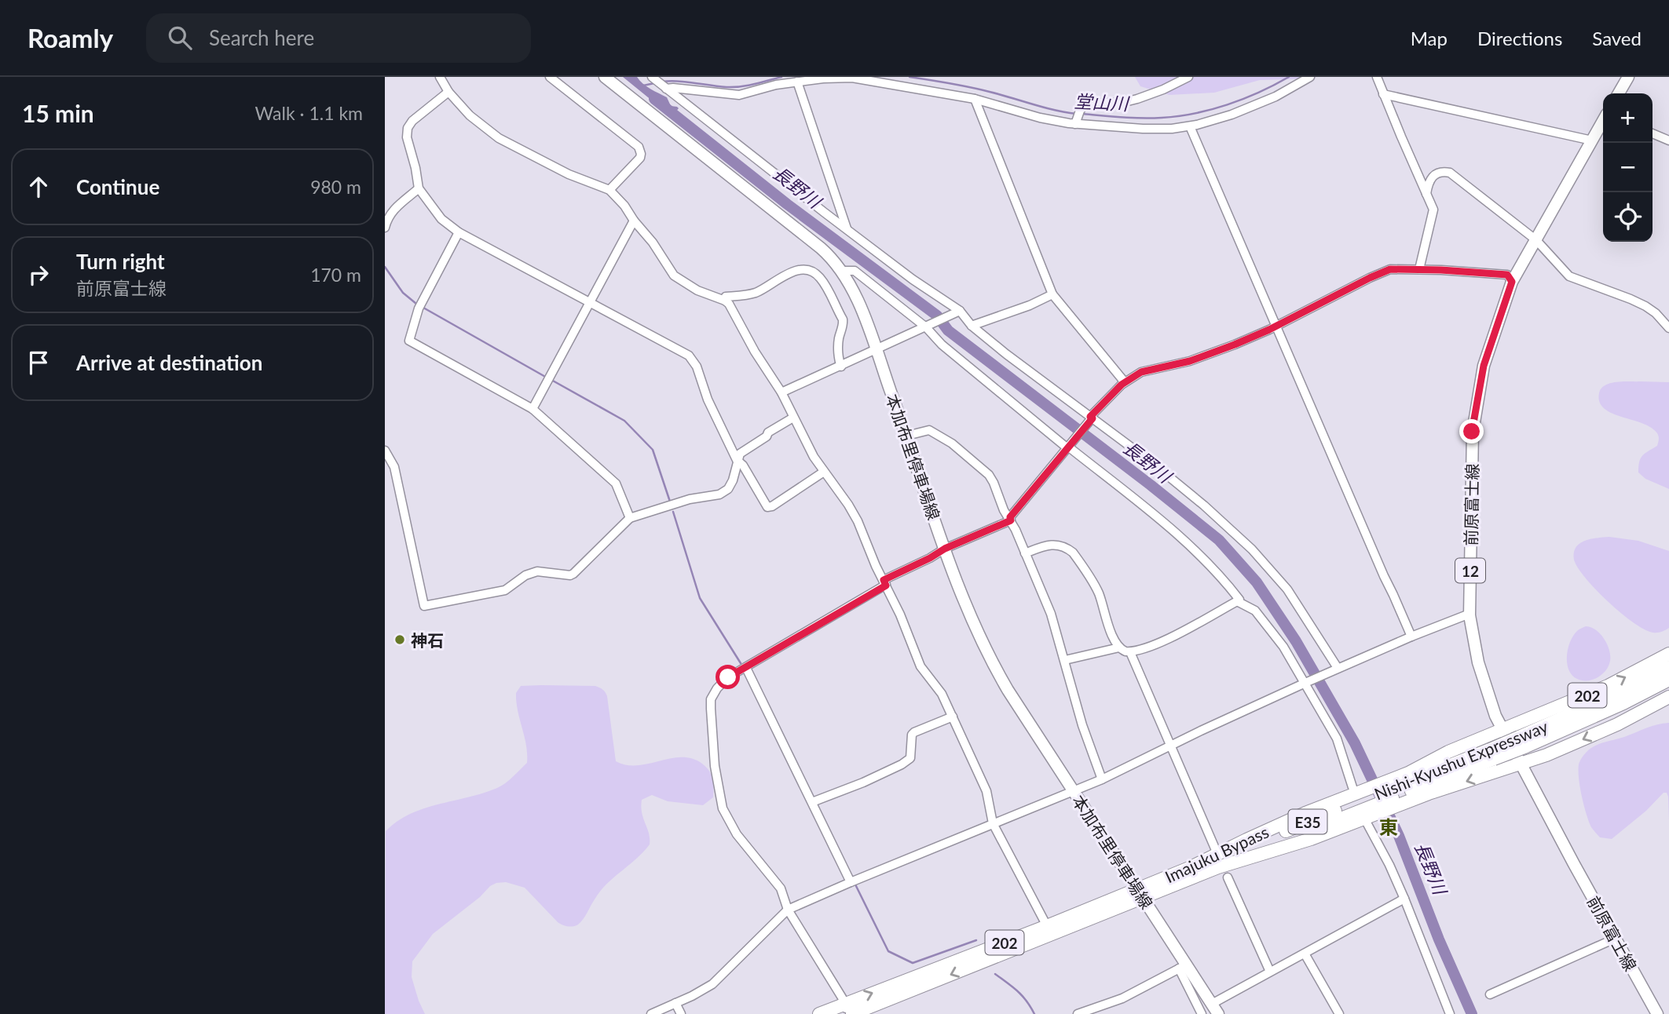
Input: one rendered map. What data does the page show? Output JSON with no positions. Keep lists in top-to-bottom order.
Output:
{
  "streets": {
    "highway": [
      "202",
      "Nishi-Kyushu Expressway",
      "E35",
      "Imajuku Bypass"
    ],
    "main road": ["本加布里停車場線", "前原富士線", "12"]
  },
  "crossings": [
    ["本加布里停車場線", "Imajuku Bypass"],
    ["前原富士線", "Imajuku Bypass"],
    ["Nishi-Kyushu Expressway", "Imajuku Bypass"]
  ],
  "districts": ["東"],
  "water": ["堂山川", "長野川"],
  "places": ["神石"],
  "page": {
    "header": "Roamly",
    "search": "Search here",
    "nav": ["Map", "Directions", "Saved"],
    "heading": ["15 min", "Walk · 1.1 km"],
    "map_buttons": ["+", "−"],
    "list": [
      ["Continue", "980 m"],
      ["Turn right", "前原富士線", "170 m"],
      "Arrive at destination"
    ]
  }
}
